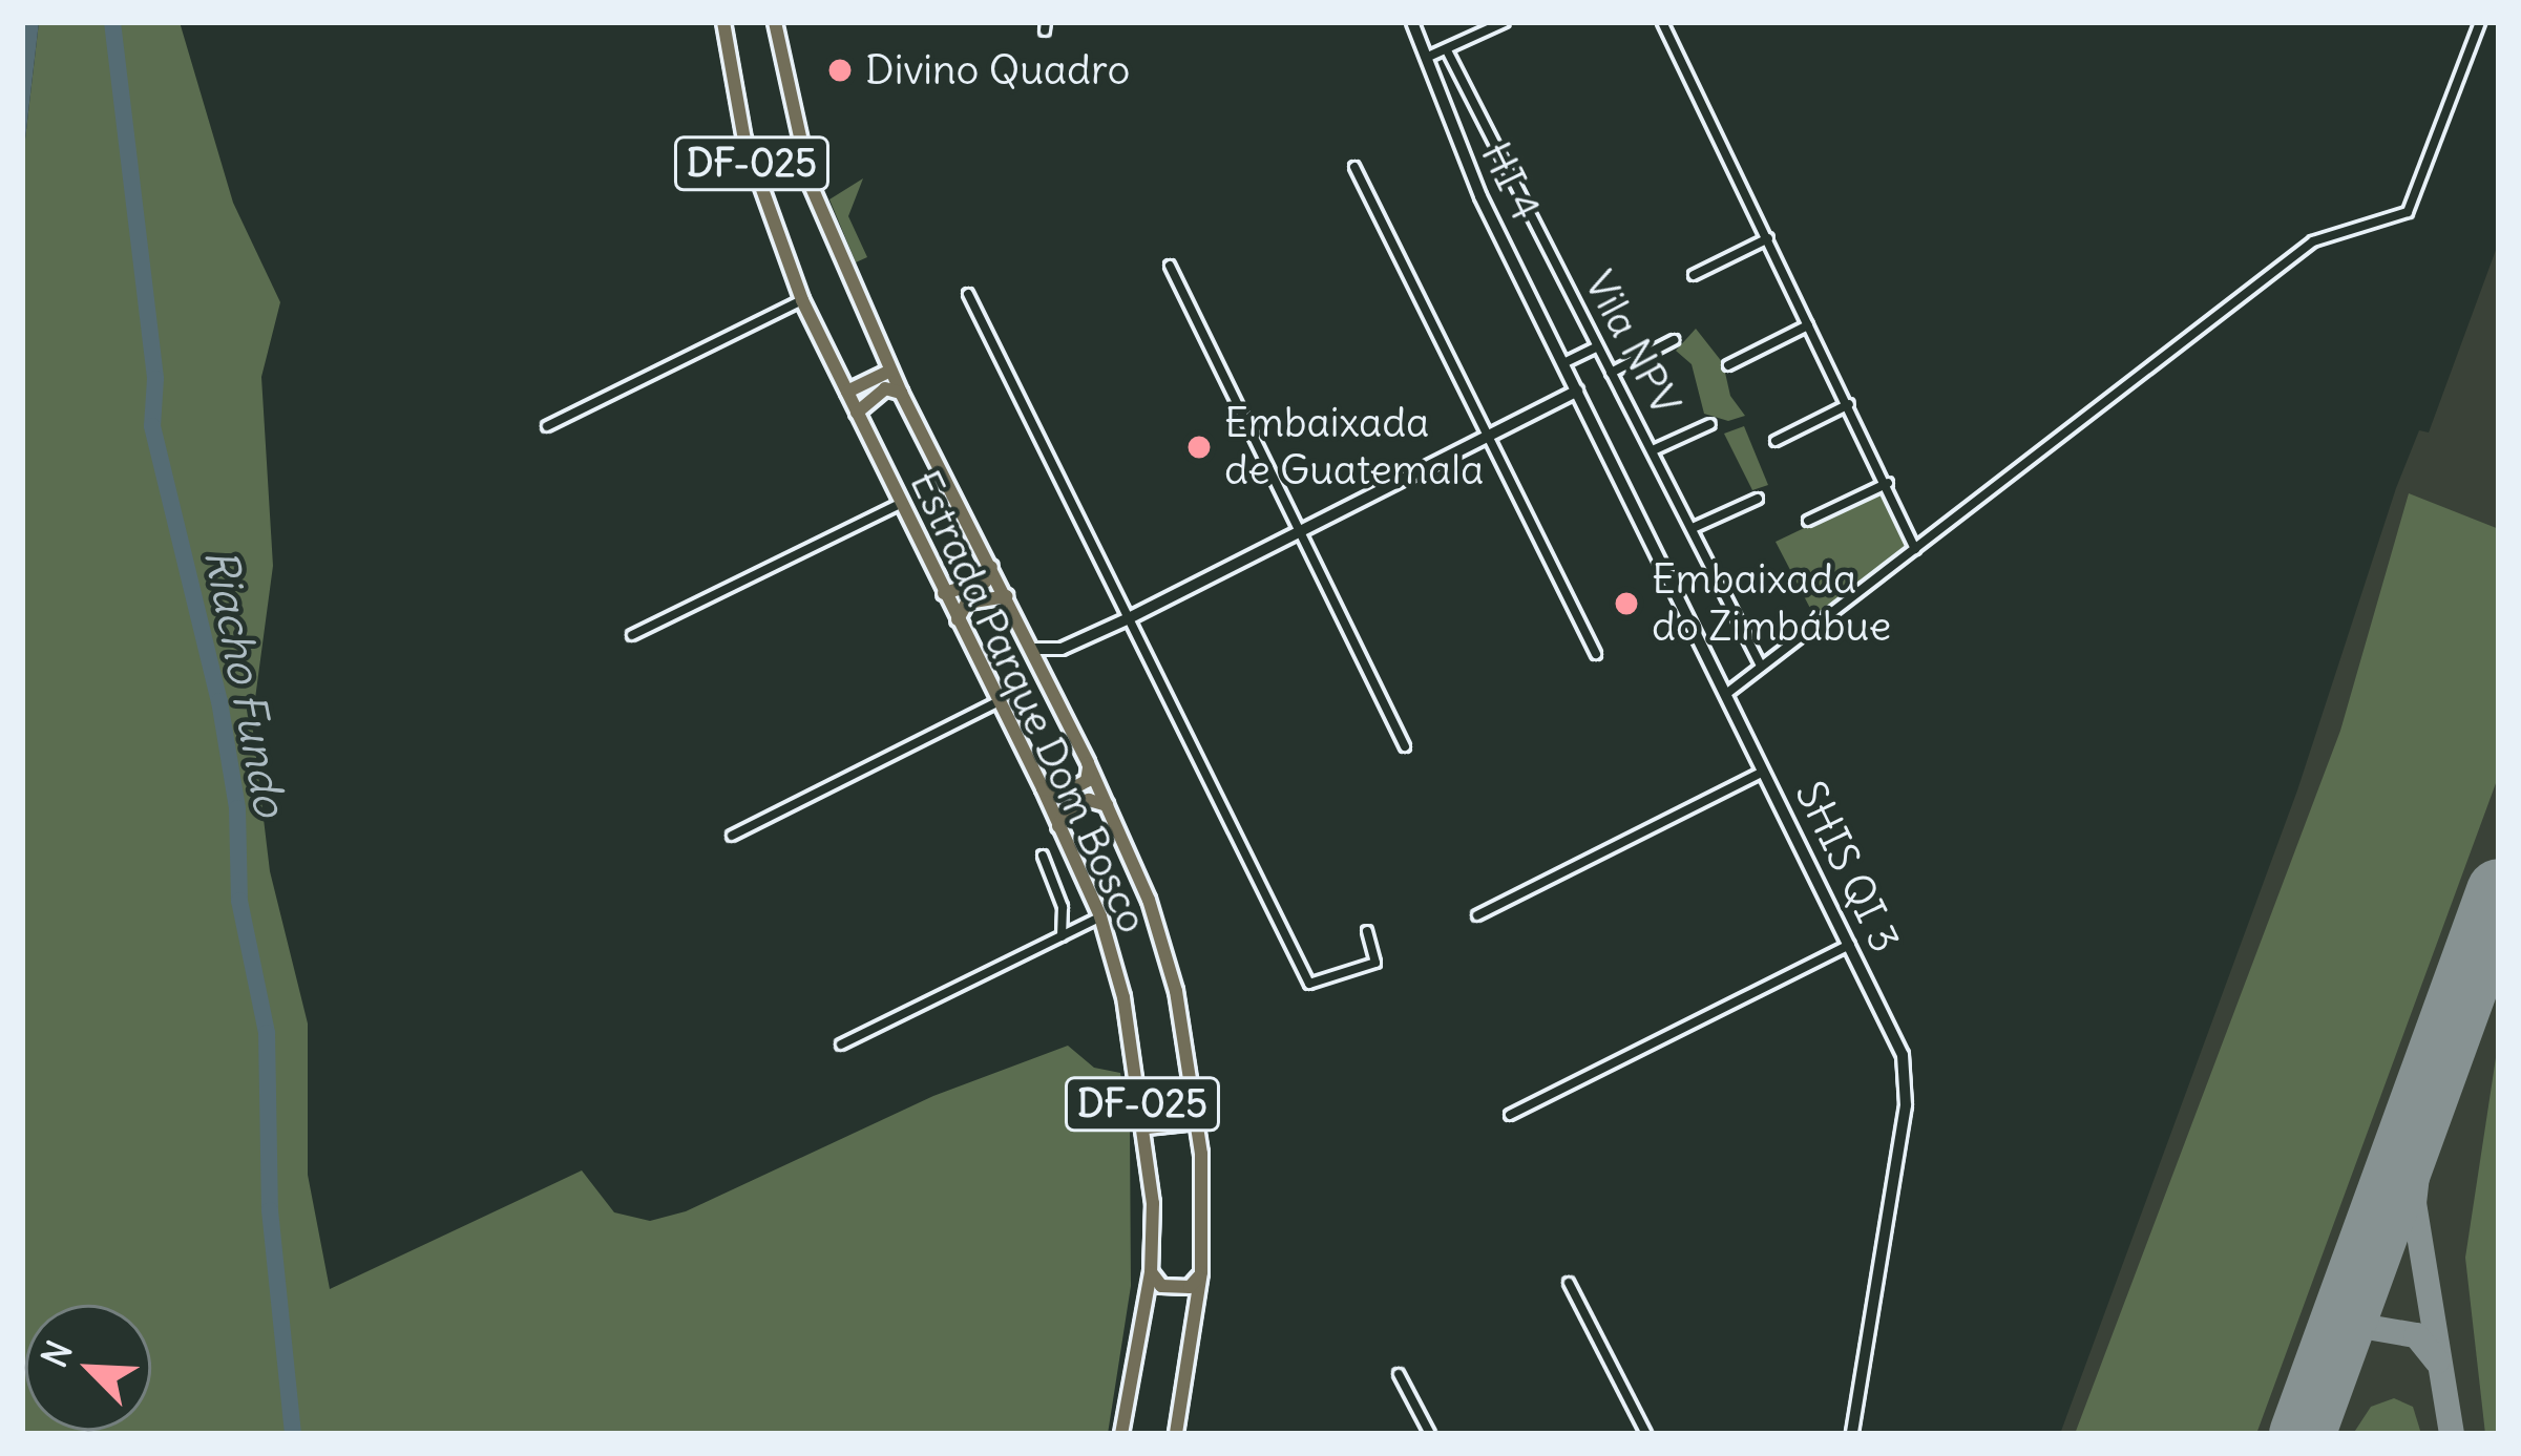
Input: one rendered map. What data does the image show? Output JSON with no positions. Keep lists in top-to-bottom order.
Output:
{
  "streets": {
    "main road": ["DF-025", "Estrada Parque Dom Bosco"],
    "street": ["HI 4", "Vila NPV", "SHIS QI 3"]
  },
  "crossings": [
    ["HI 4", "SHIS QI 3"]
  ],
  "water": ["Riacho Fundo"],
  "places": ["Divino Quadro", "Embaixada de Guatemala", "Embaixada do Zimbábue"],
  "north": "top left"
}
